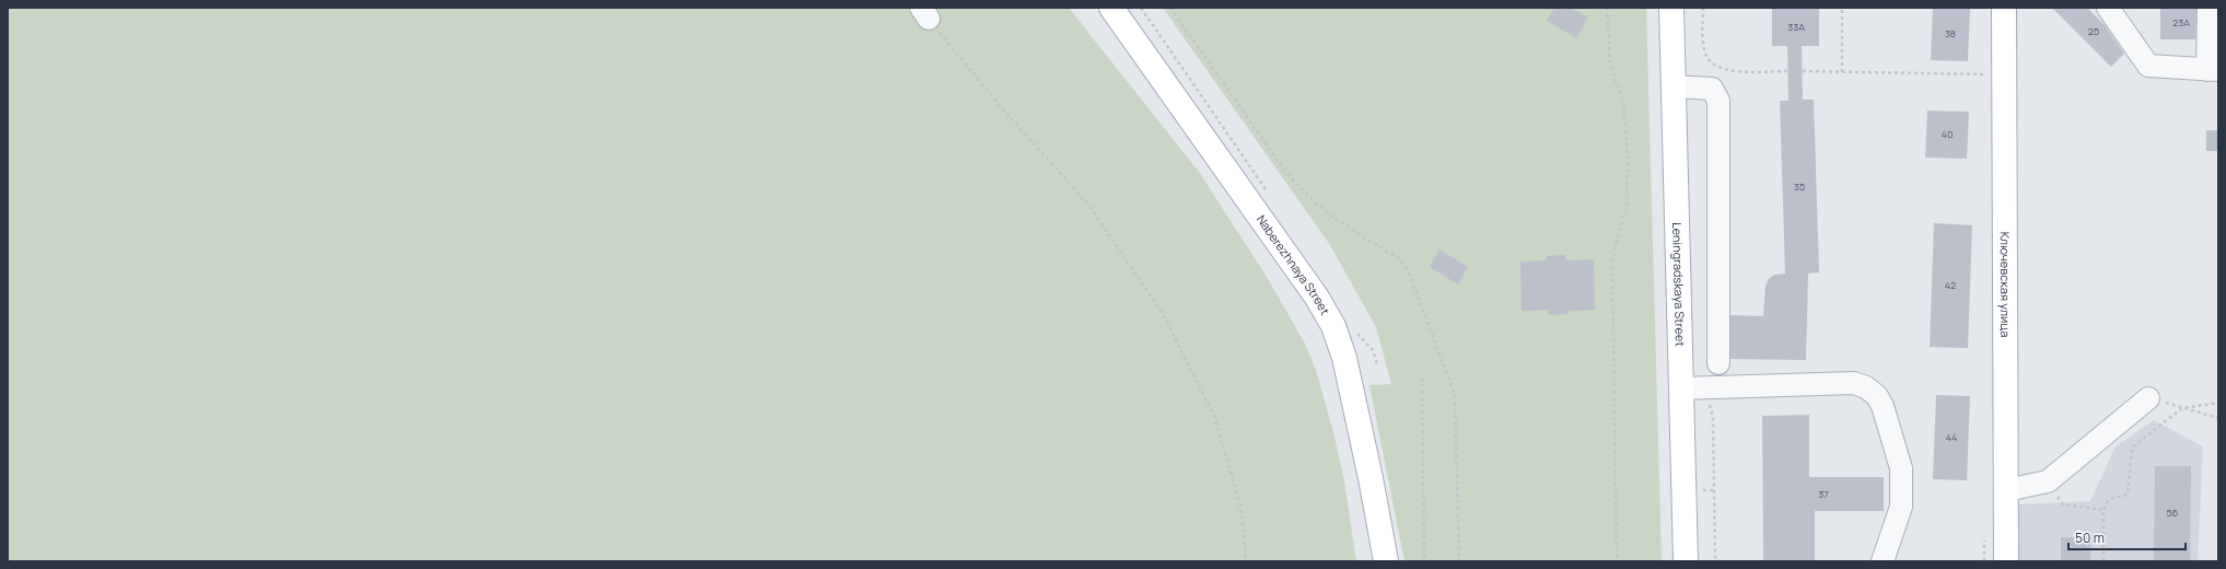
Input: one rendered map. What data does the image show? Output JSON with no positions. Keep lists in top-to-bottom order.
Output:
{
  "streets": {
    "main road": ["Naberezhnaya Street", "Leningradskaya Street", "Ключевская улица"]
  },
  "house_numbers": [
    "23А",
    "33А",
    "25",
    "38",
    "40",
    "35",
    "42",
    "44",
    "37",
    "56"
  ],
  "scale_bar": "50 m"
}
